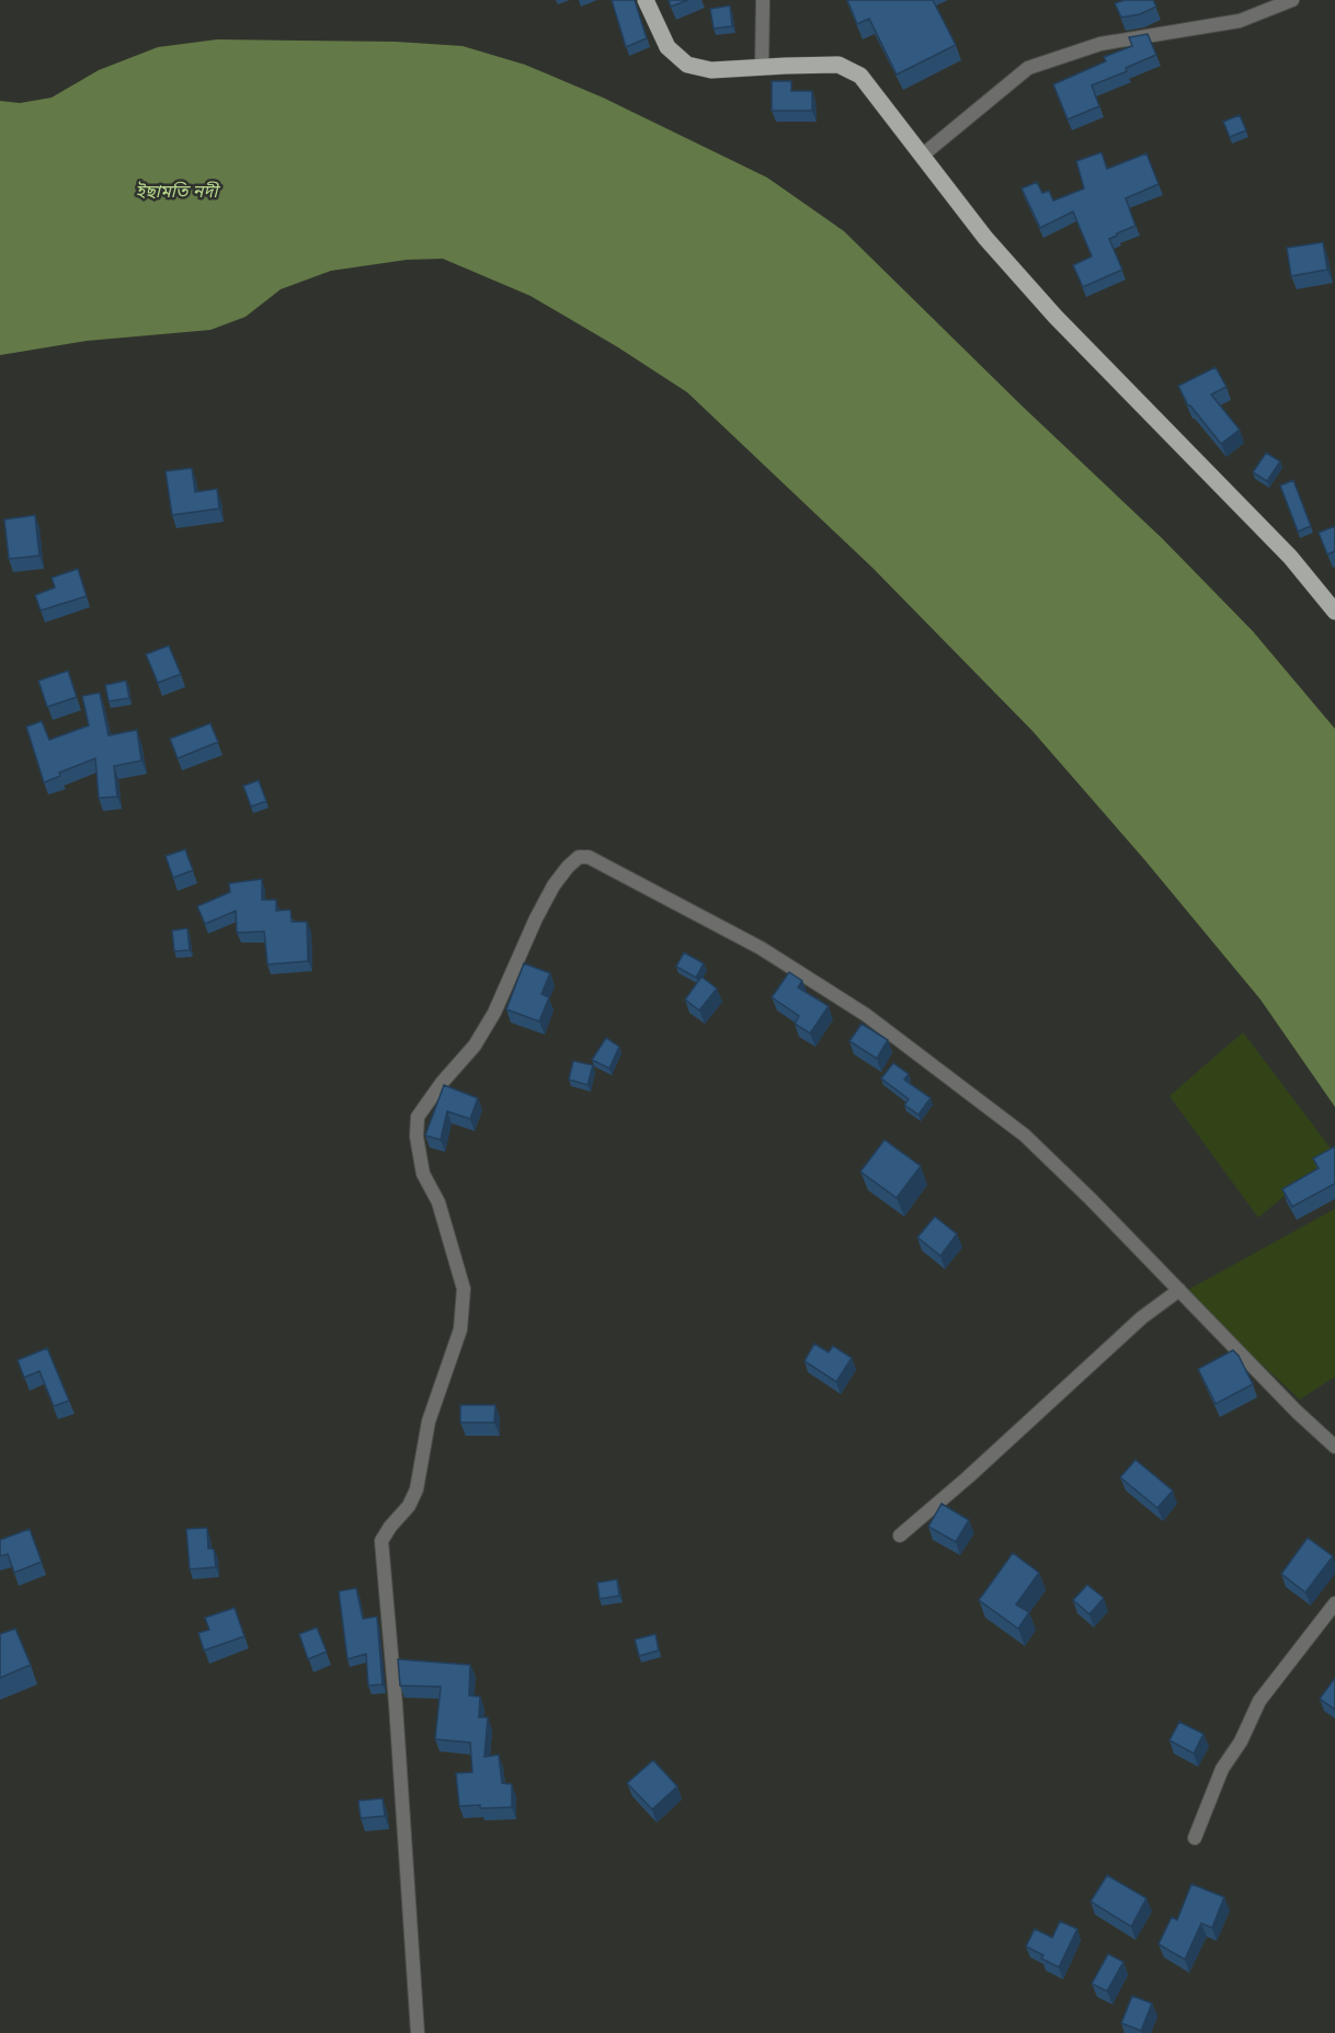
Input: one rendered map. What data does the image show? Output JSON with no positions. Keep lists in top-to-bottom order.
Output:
{
  "water": ["ইছামতি নদী"]
}
